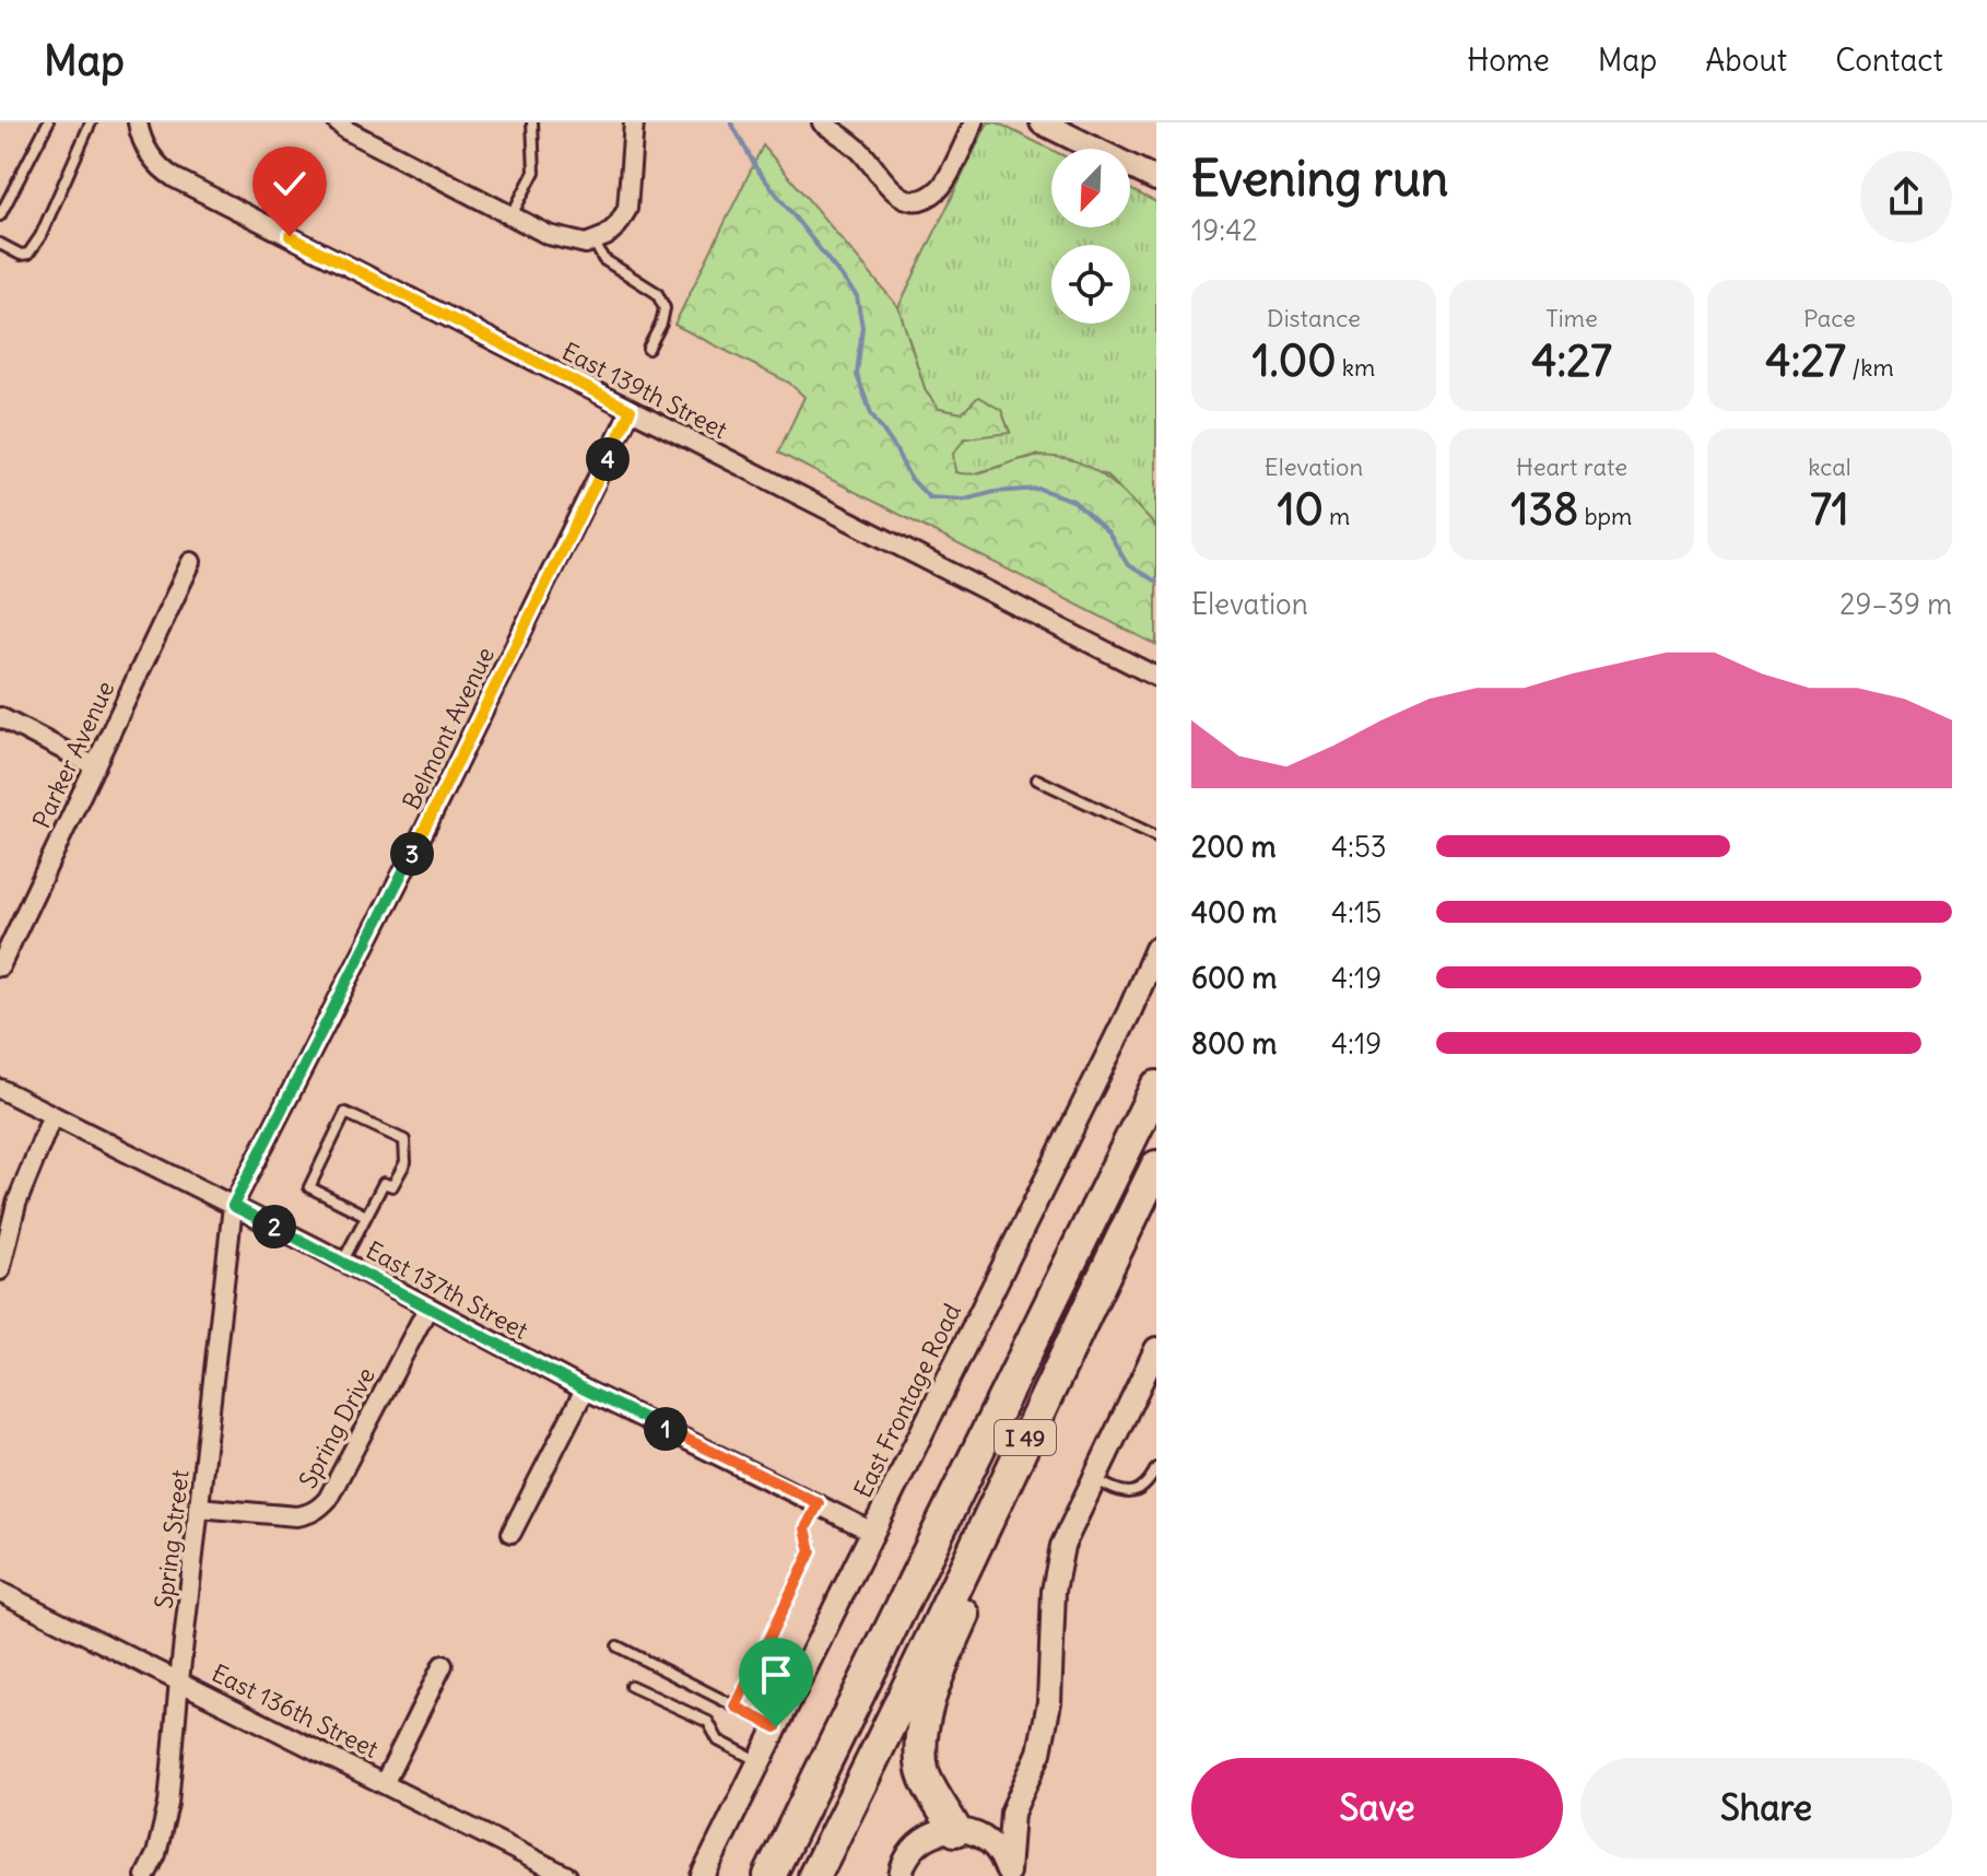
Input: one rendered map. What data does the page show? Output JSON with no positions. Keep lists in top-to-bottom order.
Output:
{
  "streets": {
    "highway": ["I 49"],
    "street": [
      "East 139th Street",
      "Belmont Avenue",
      "Parker Avenue",
      "East 137th Street",
      "East Frontage Road",
      "Spring Drive",
      "Spring Street",
      "East 136th Street"
    ]
  },
  "crossings": [
    ["East 139th Street", "Belmont Avenue"],
    ["Belmont Avenue", "East 137th Street"],
    ["Belmont Avenue", "Spring Street"],
    ["East 137th Street", "East Frontage Road"],
    ["East 137th Street", "Spring Drive"],
    ["East 137th Street", "Spring Street"],
    ["Spring Drive", "Spring Street"],
    ["Spring Street", "East 136th Street"]
  ],
  "north": "bottom left",
  "page": {
    "header": "Map",
    "nav": [
      "Home",
      "Map",
      "About",
      "Contact"
    ],
    "heading": ["Evening run", "19:42"],
    "stats": [
      ["Distance", "1.00 km"],
      ["Time", "4:27"],
      ["Pace", "4:27 /km"],
      ["Elevation", "10 m"],
      ["Heart rate", "138 bpm"],
      ["kcal", "71"]
    ],
    "pins": [
      "4",
      "3",
      "2",
      "1"
    ],
    "chart": ["Elevation", "29–39 m"],
    "list": [
      {
        "name": "200 m",
        "note": "4:53"
      },
      {
        "name": "400 m",
        "note": "4:15"
      },
      {
        "name": "600 m",
        "note": "4:19"
      },
      {
        "name": "800 m",
        "note": "4:19"
      }
    ],
    "buttons": ["Save", "Share"]
  }
}
